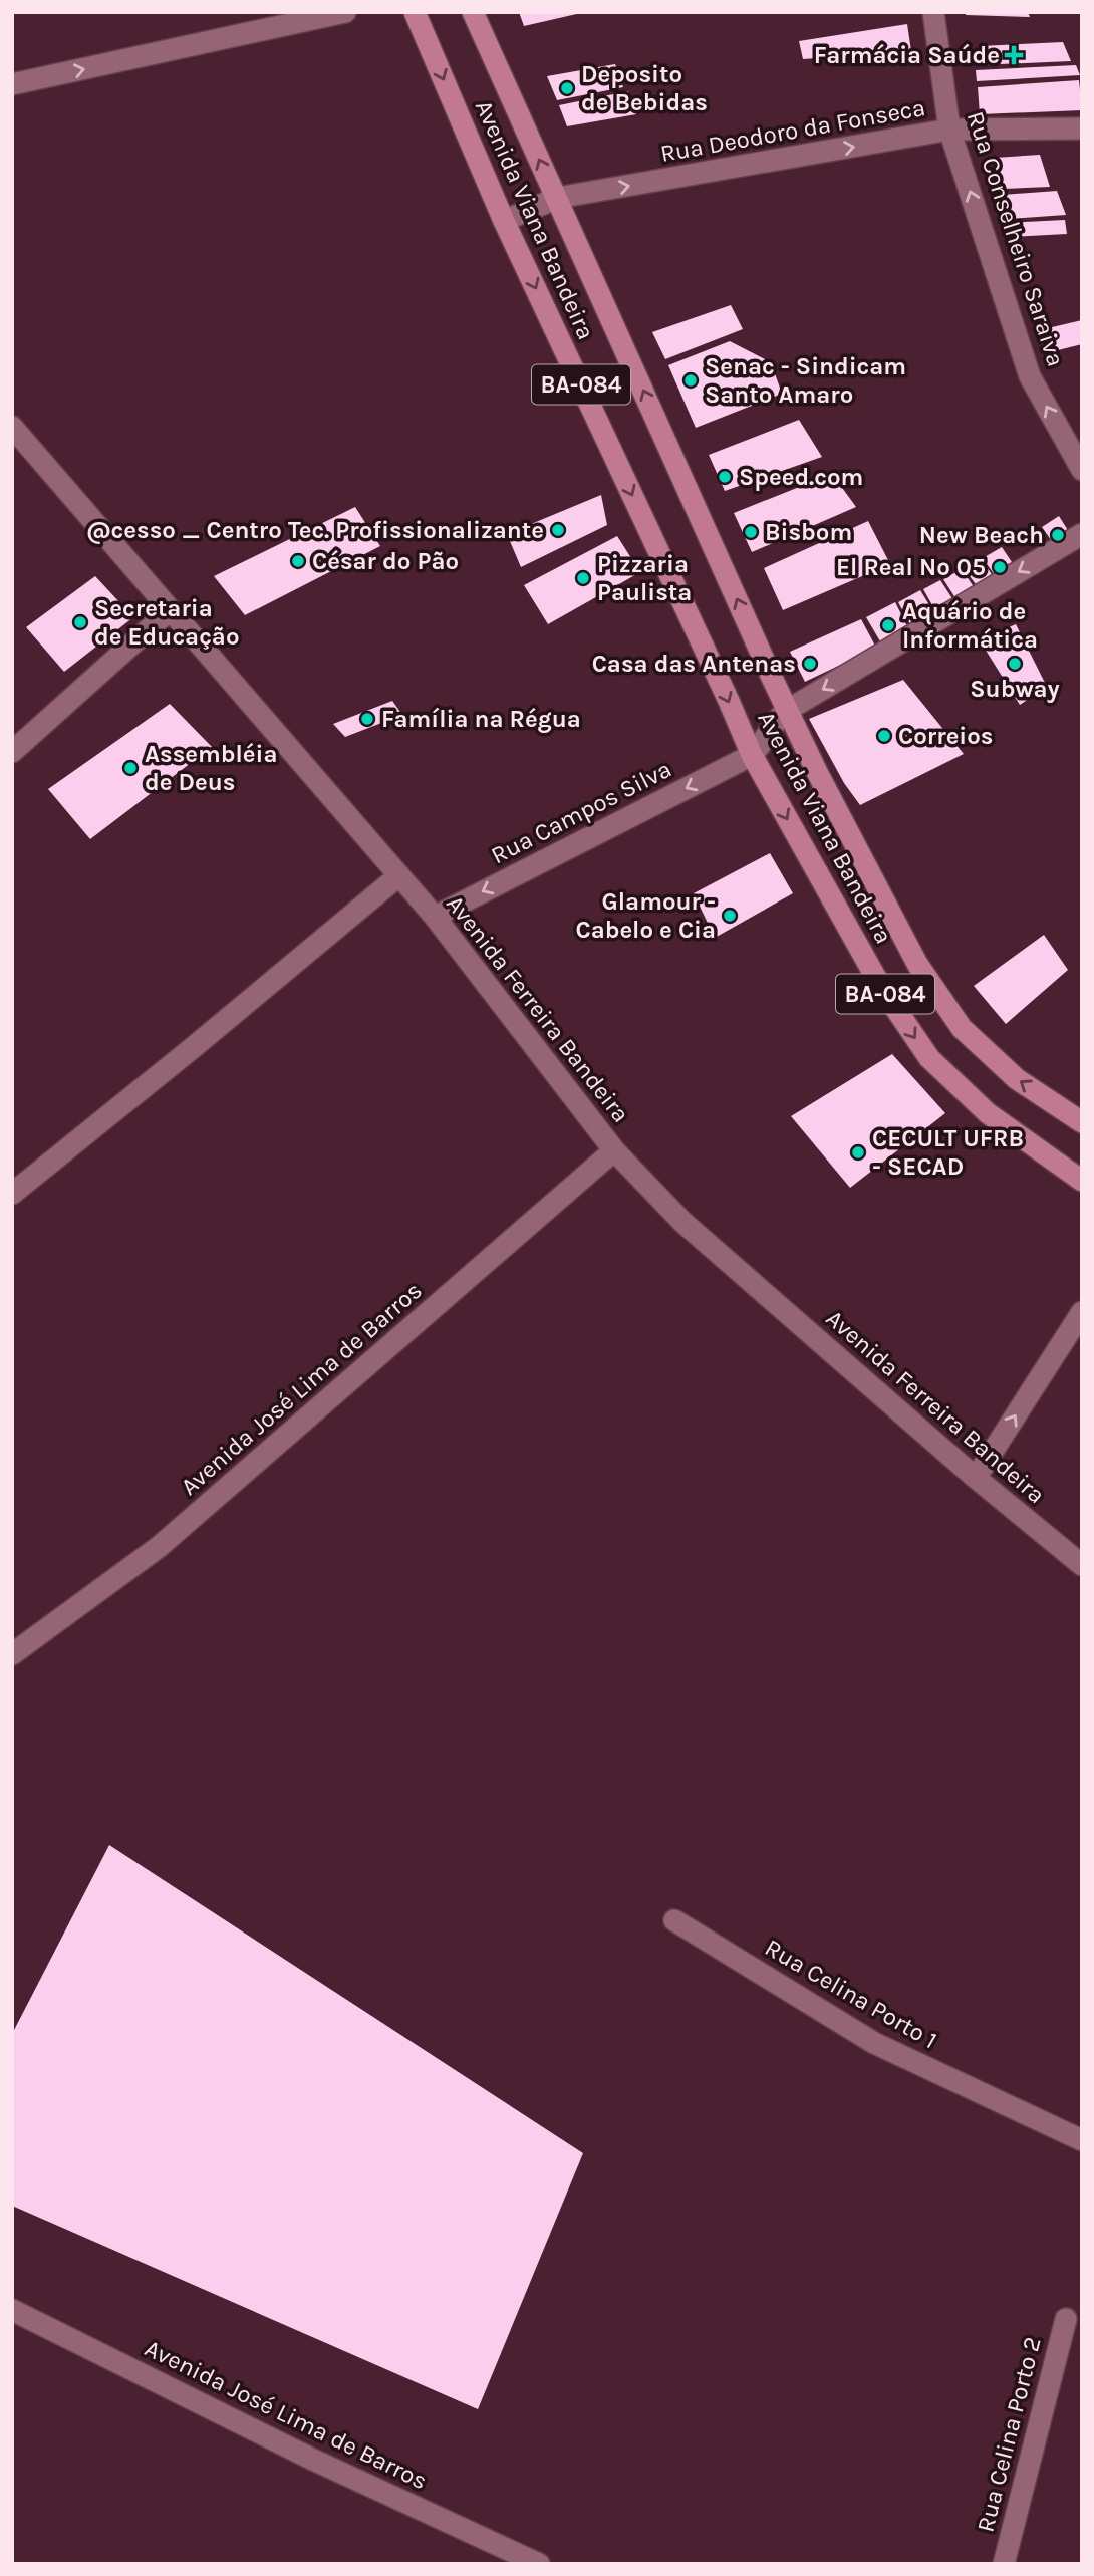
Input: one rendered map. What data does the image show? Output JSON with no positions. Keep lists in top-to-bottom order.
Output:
{
  "streets": {
    "main road": ["Avenida Viana Bandeira", "BA-084"],
    "street": [
      "Rua Deodoro da Fonseca",
      "Rua Conselheiro Saraiva",
      "Rua Campos Silva",
      "Avenida Ferreira Bandeira",
      "Avenida José Lima de Barros",
      "Rua Celina Porto 1",
      "Rua Celina Porto 2"
    ]
  },
  "crossings": [
    ["Rua Deodoro da Fonseca", "Avenida Viana Bandeira"],
    ["Rua Deodoro da Fonseca", "Rua Conselheiro Saraiva"],
    ["Avenida Viana Bandeira", "Rua Campos Silva"],
    ["Rua Campos Silva", "Avenida Ferreira Bandeira"],
    ["Avenida Ferreira Bandeira", "Avenida José Lima de Barros"]
  ],
  "one_way": ["Rua Deodoro da Fonseca", "Rua Conselheiro Saraiva", "Rua Campos Silva"],
  "places": {
    "health": ["Farmácia Saúde"],
    "other": [
      "Deposito de Bebidas",
      "Senac - Sindicam Santo Amaro",
      "Speed.com",
      "@cesso _ Centro Tec. Profissionalizante",
      "Bisbom",
      "New Beach",
      "César do Pão",
      "El Real Nº 05",
      "Pizzaria Paulista",
      "Secretaria de Educação",
      "Aquário de Informática",
      "Casa das Antenas",
      "Subway",
      "Família na Régua",
      "Correios",
      "Assembléia de Deus",
      "Glamour - Cabelo e Cia",
      "CECULT UFRB - SECAD"
    ]
  }
}
